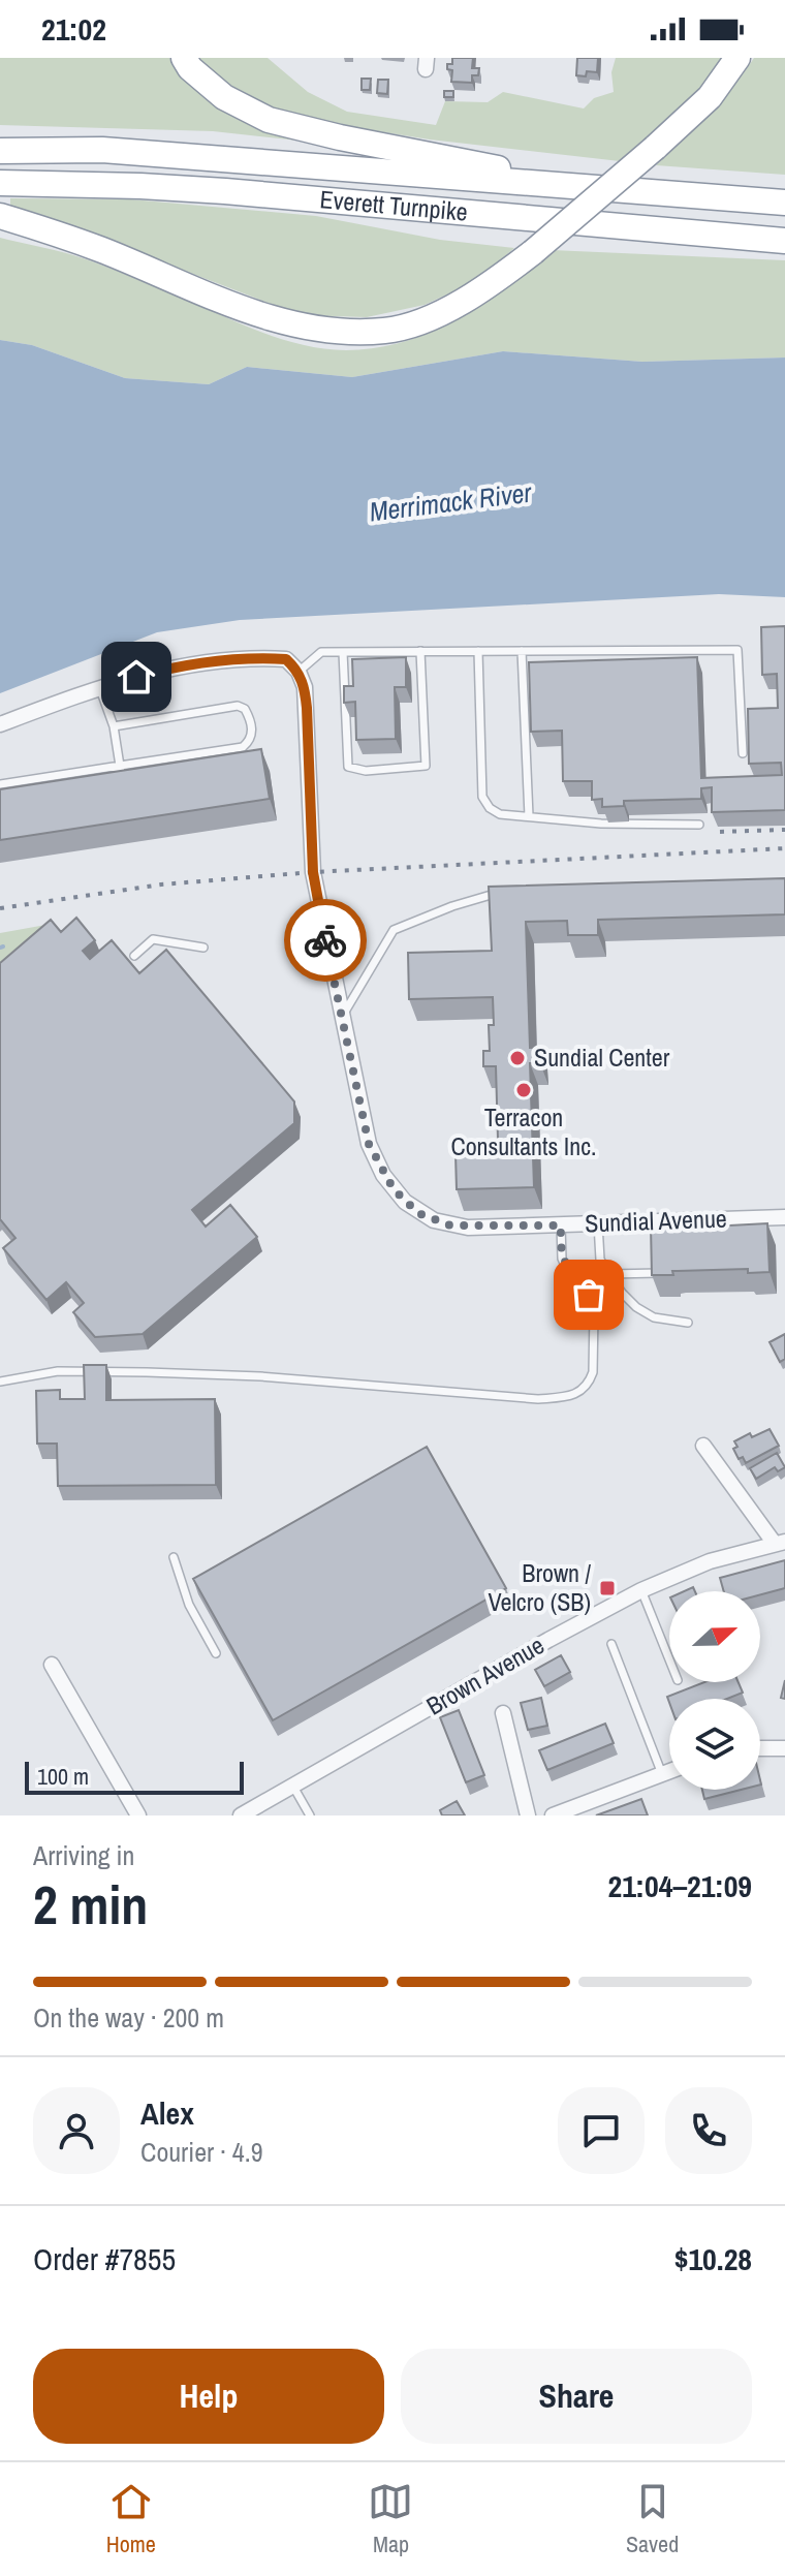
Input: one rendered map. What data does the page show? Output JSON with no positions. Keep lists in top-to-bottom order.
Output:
{
  "streets": {
    "highway": ["Everett Turnpike"],
    "street": ["Sundial Avenue", "Brown Avenue"]
  },
  "water": ["Merrimack River"],
  "places": {
    "other": ["Sundial Center", "Terracon Consultants Inc."],
    "transit": ["Brown / Velcro (SB)"]
  },
  "scale_bar": "100 m",
  "north": "right",
  "page": {
    "status": "21:02",
    "scale": "100 m",
    "heading": ["2 min", "Arriving in", "21:04–21:09"],
    "panel": [
      "Alex",
      "Courier · 4.9",
      "Order #7855",
      "$10.28"
    ],
    "bar": "On the way · 200 m",
    "buttons": ["Help", "Share"],
    "tabs": ["Home", "Map", "Saved"]
  }
}
